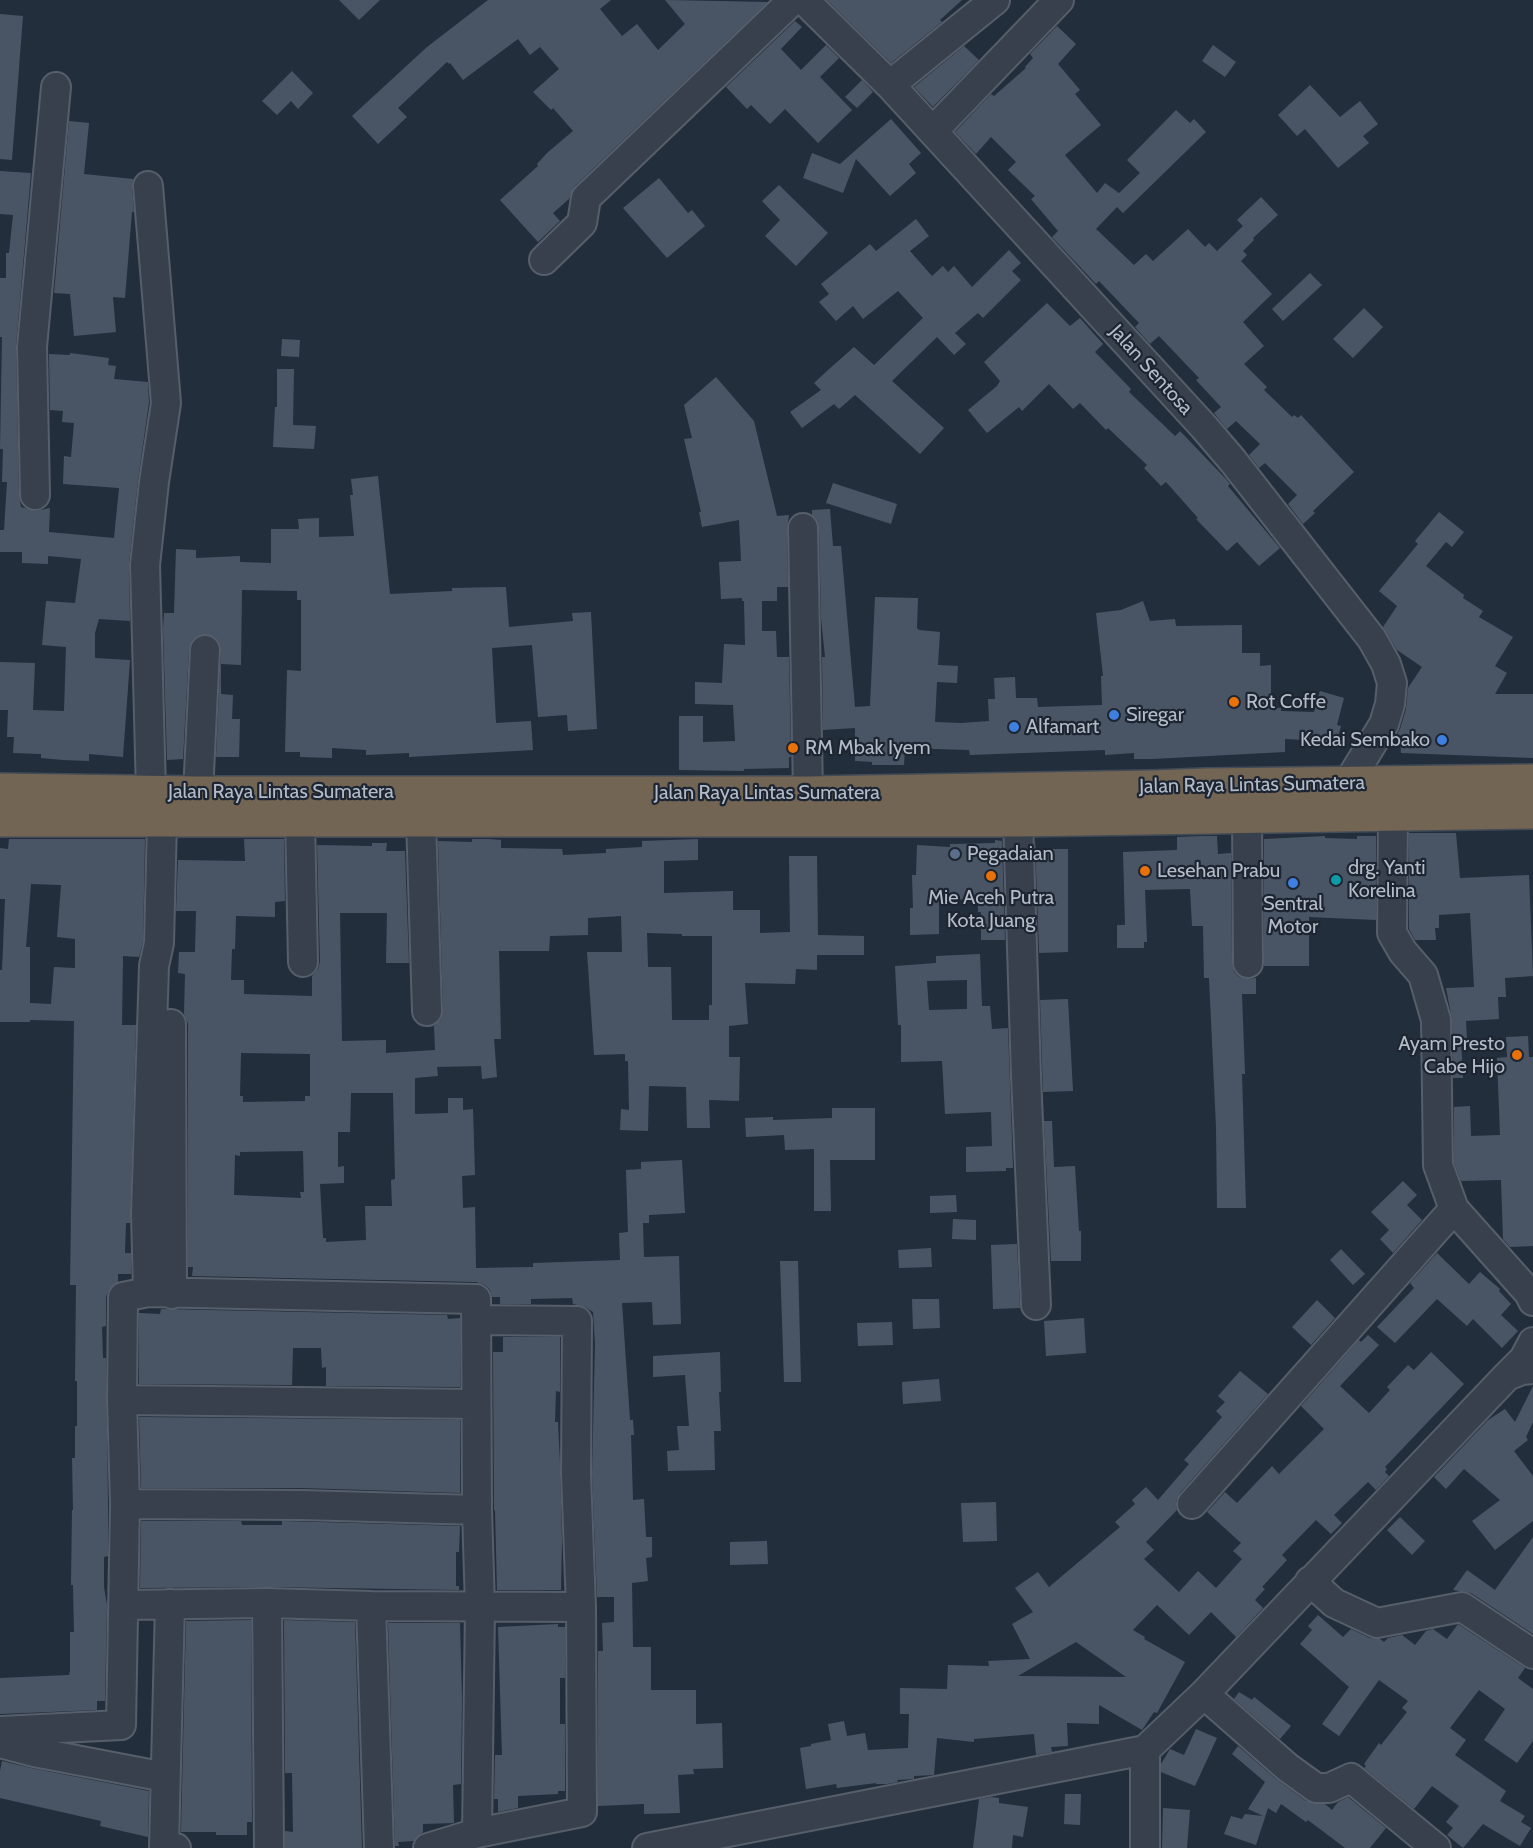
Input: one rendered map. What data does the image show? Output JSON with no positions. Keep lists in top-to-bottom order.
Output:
{
  "streets": {
    "highway": ["Jalan Raya Lintas Sumatera"],
    "street": ["Jalan Sentosa"]
  },
  "crossings": [
    ["Jalan Sentosa", "Jalan Raya Lintas Sumatera"]
  ],
  "places": [
    "Rot Coffe",
    "Siregar",
    "Alfamart",
    "Kedai Sembako",
    "RM Mbak Iyem",
    "Pegadaian",
    "Lesehan Prabu",
    "Mie Aceh Putra Kota Juang",
    "drg. Yanti Korelina",
    "Sentral Motor",
    "Ayam Presto Cabe Hijo"
  ]
}
